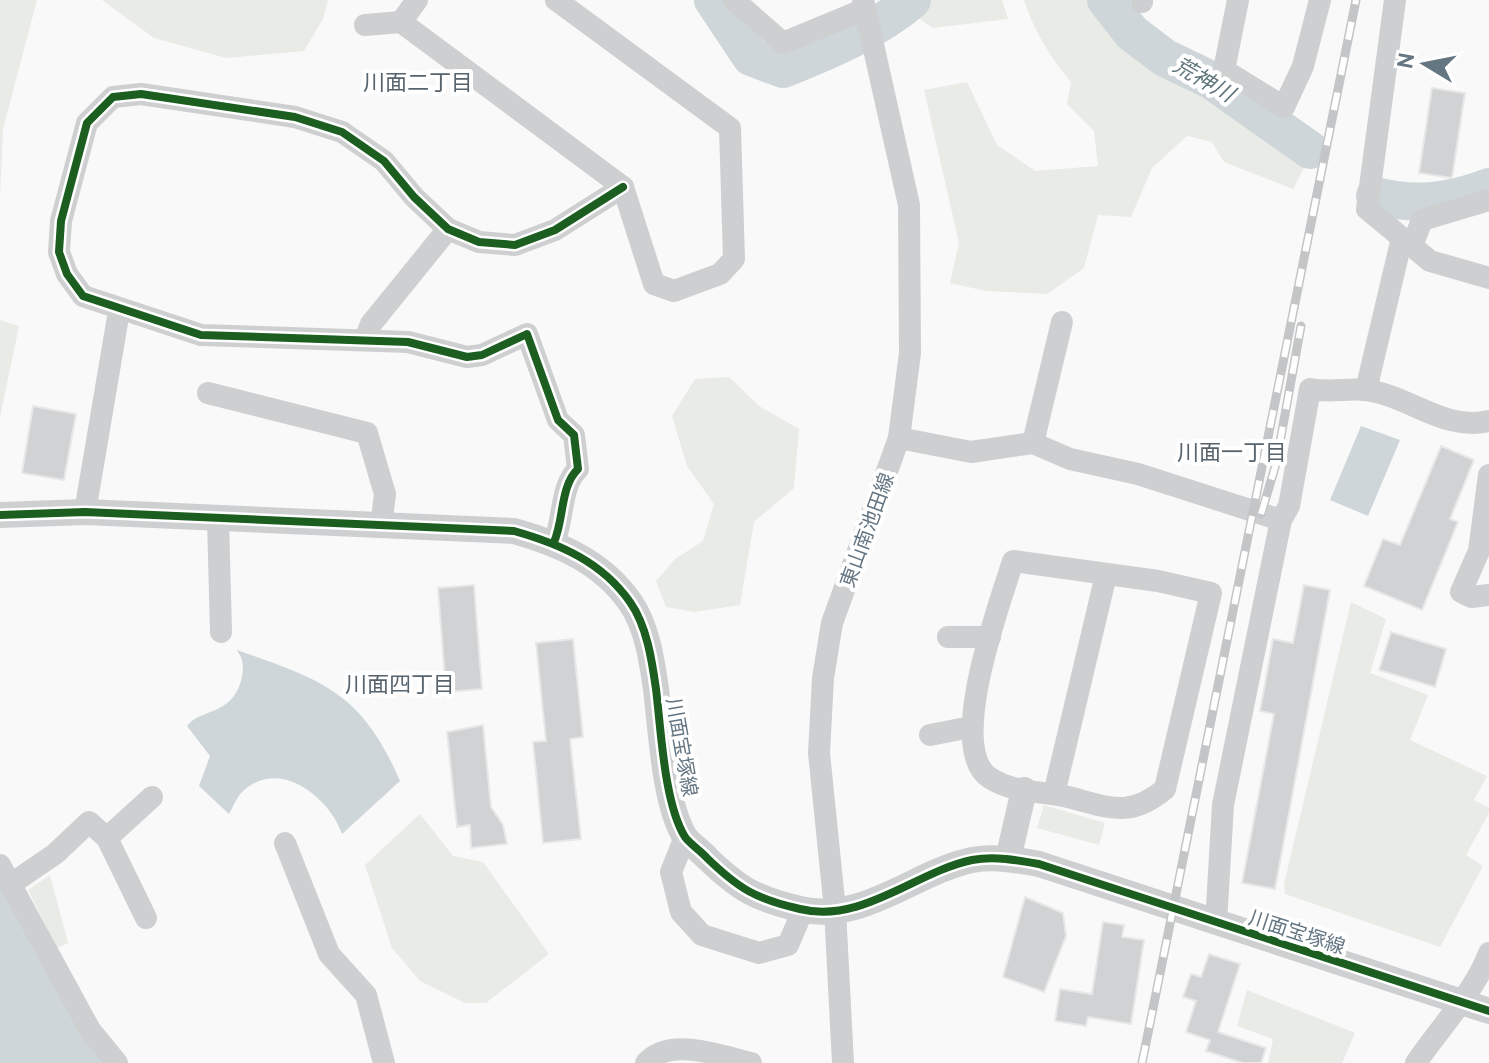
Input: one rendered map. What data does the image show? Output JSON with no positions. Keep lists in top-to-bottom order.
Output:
{
  "streets": {
    "street": ["東山南池田線", "川面宝塚線"]
  },
  "crossings": [
    ["東山南池田線", "川面宝塚線"]
  ],
  "districts": ["川面二丁目", "川面一丁目", "川面四丁目"],
  "water": ["荒神川"],
  "north": "left"
}
